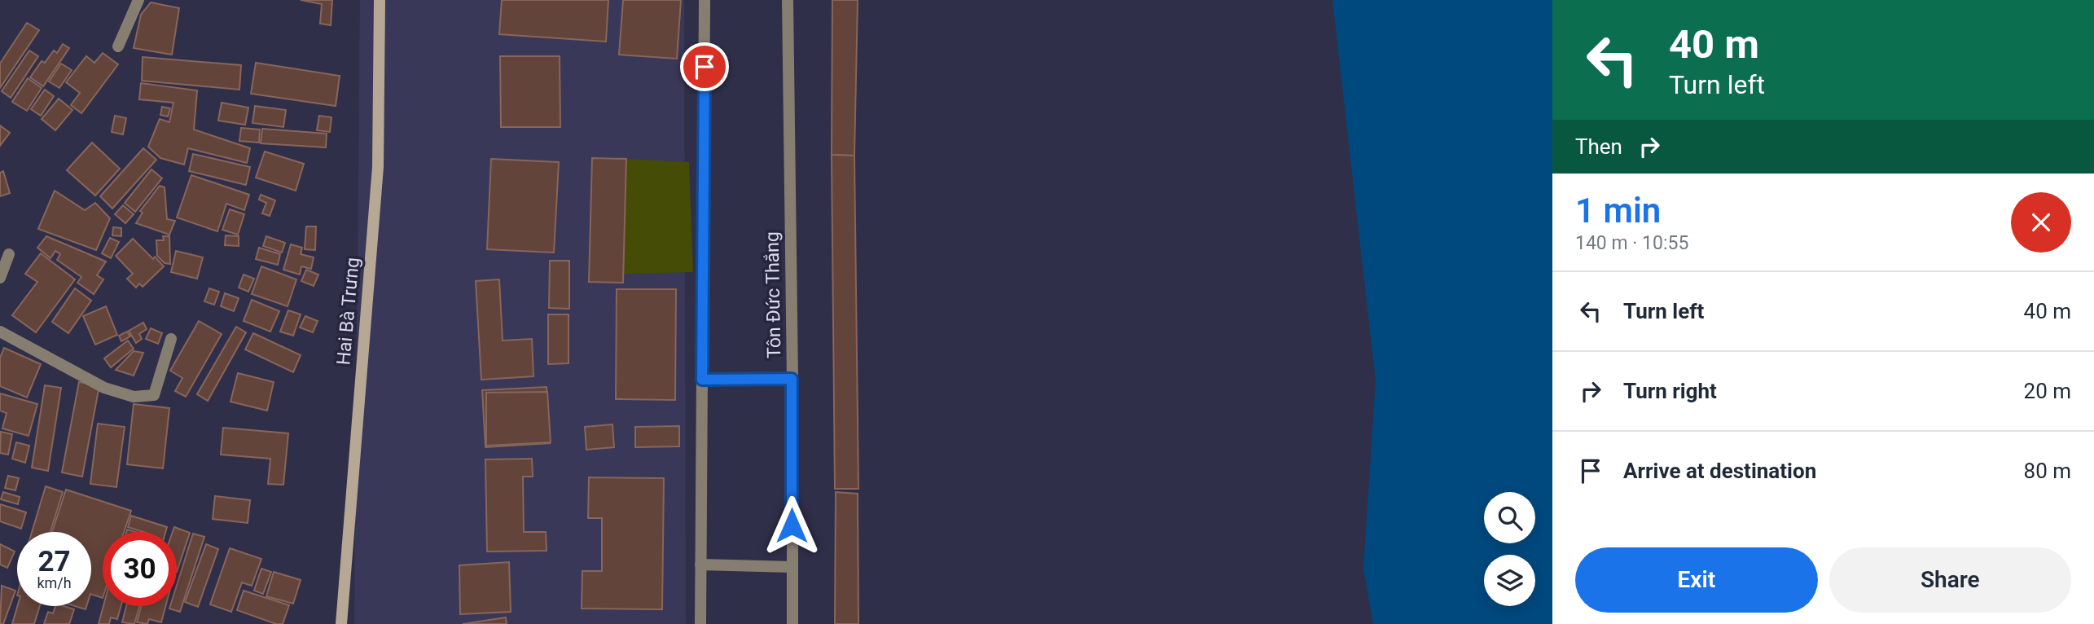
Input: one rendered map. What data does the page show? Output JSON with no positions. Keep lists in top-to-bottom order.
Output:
{
  "streets": {
    "main road": ["Hai Bà Trưng"],
    "street": ["Tôn Đức Thắng"]
  },
  "page": {
    "turn": ["40 m", "Turn left"],
    "then": "Then",
    "heading": ["1 min", "140 m · 10:55"],
    "list": [
      {
        "name": "Turn left",
        "value": "40 m"
      },
      {
        "name": "Turn right",
        "value": "20 m"
      },
      {
        "name": "Arrive at destination",
        "value": "80 m"
      }
    ],
    "speed": "27 km/h",
    "limit": "30",
    "buttons": ["Exit", "Share"]
  }
}
